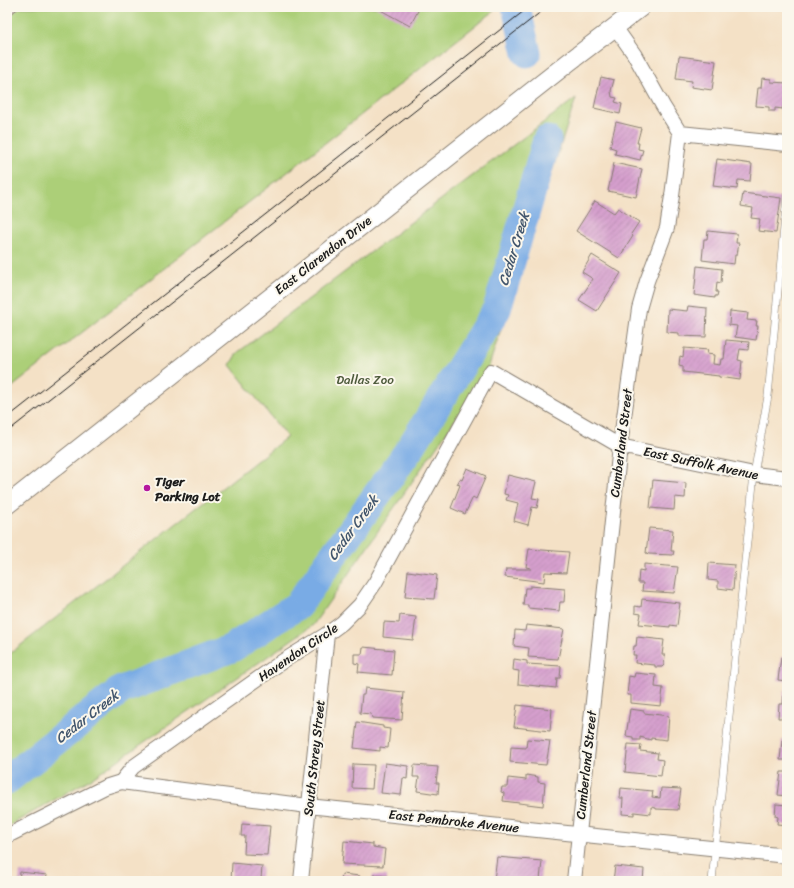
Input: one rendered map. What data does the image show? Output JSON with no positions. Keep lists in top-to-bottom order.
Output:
{
  "streets": {
    "street": [
      "East Clarendon Drive",
      "Cumberland Street",
      "East Suffolk Avenue",
      "Havendon Circle",
      "South Storey Street",
      "East Pembroke Avenue"
    ]
  },
  "crossings": [
    ["Cumberland Street", "East Suffolk Avenue"],
    ["Cumberland Street", "East Pembroke Avenue"],
    ["East Suffolk Avenue", "Havendon Circle"],
    ["Havendon Circle", "South Storey Street"],
    ["Havendon Circle", "East Pembroke Avenue"],
    ["South Storey Street", "East Pembroke Avenue"]
  ],
  "water": ["Cedar Creek"],
  "parks": ["Dallas Zoo"],
  "places": ["Tiger Parking Lot"]
}
